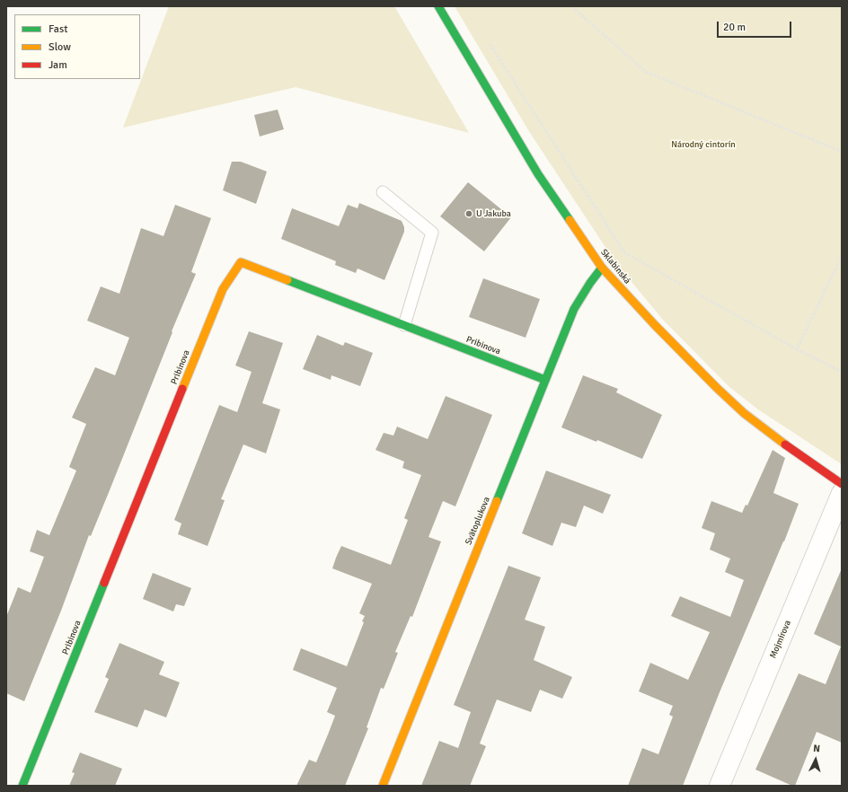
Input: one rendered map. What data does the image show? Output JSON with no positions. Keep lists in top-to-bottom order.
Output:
{
  "streets": {
    "street": [
      "Sklabinská",
      "Pribinova",
      "Svätoplukova",
      "Mojmírova"
    ]
  },
  "crossings": [
    ["Sklabinská", "Svätoplukova"],
    ["Pribinova", "Svätoplukova"]
  ],
  "parks": ["Národný cintorín"],
  "places": ["U Jakuba"],
  "legend": ["Fast", "Slow", "Jam"],
  "scale_bar": "20 m",
  "north": "top"
}
